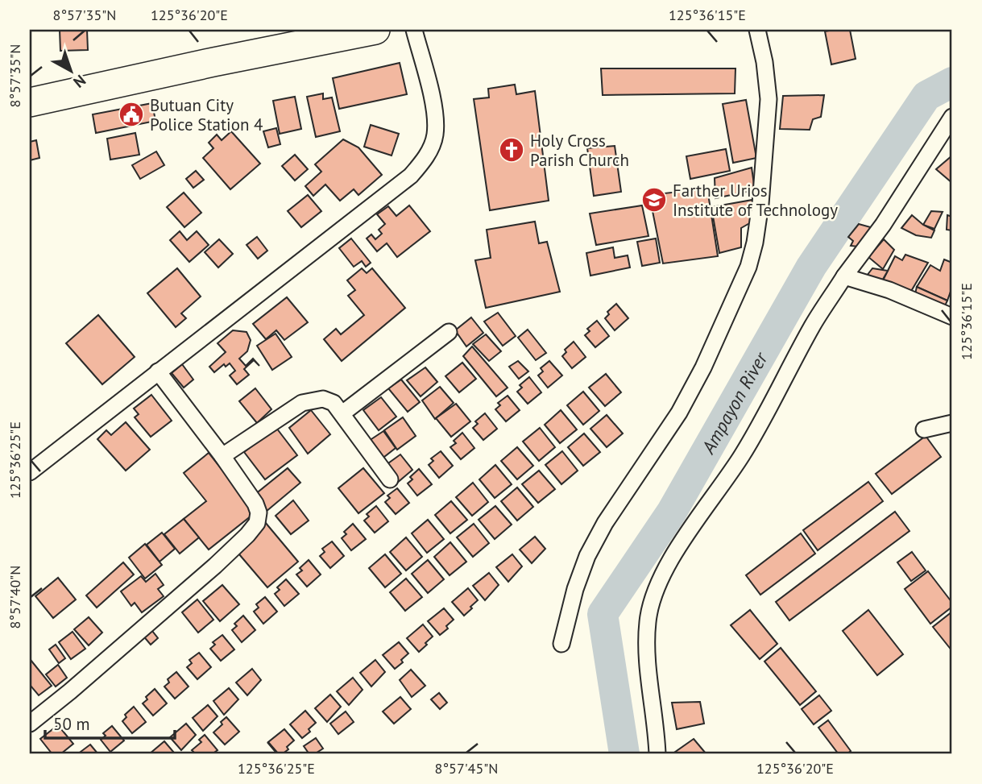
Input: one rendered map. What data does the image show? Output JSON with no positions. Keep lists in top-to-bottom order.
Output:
{
  "water": ["Ampayon River"],
  "places": {
    "public building": ["Butuan City Police Station 4"],
    "church": ["Holy Cross Parish Church"],
    "school or university": ["Farther Urios Institute of Technology"]
  },
  "scale_bar": "50 m",
  "north": "bottom right",
  "coordinates": [
    "8°57'35\"N",
    "125°36'20\"E",
    "125°36'15\"E",
    "125°36'25\"E",
    "8°57'40\"N",
    "8°57'45\"N"
  ]
}
